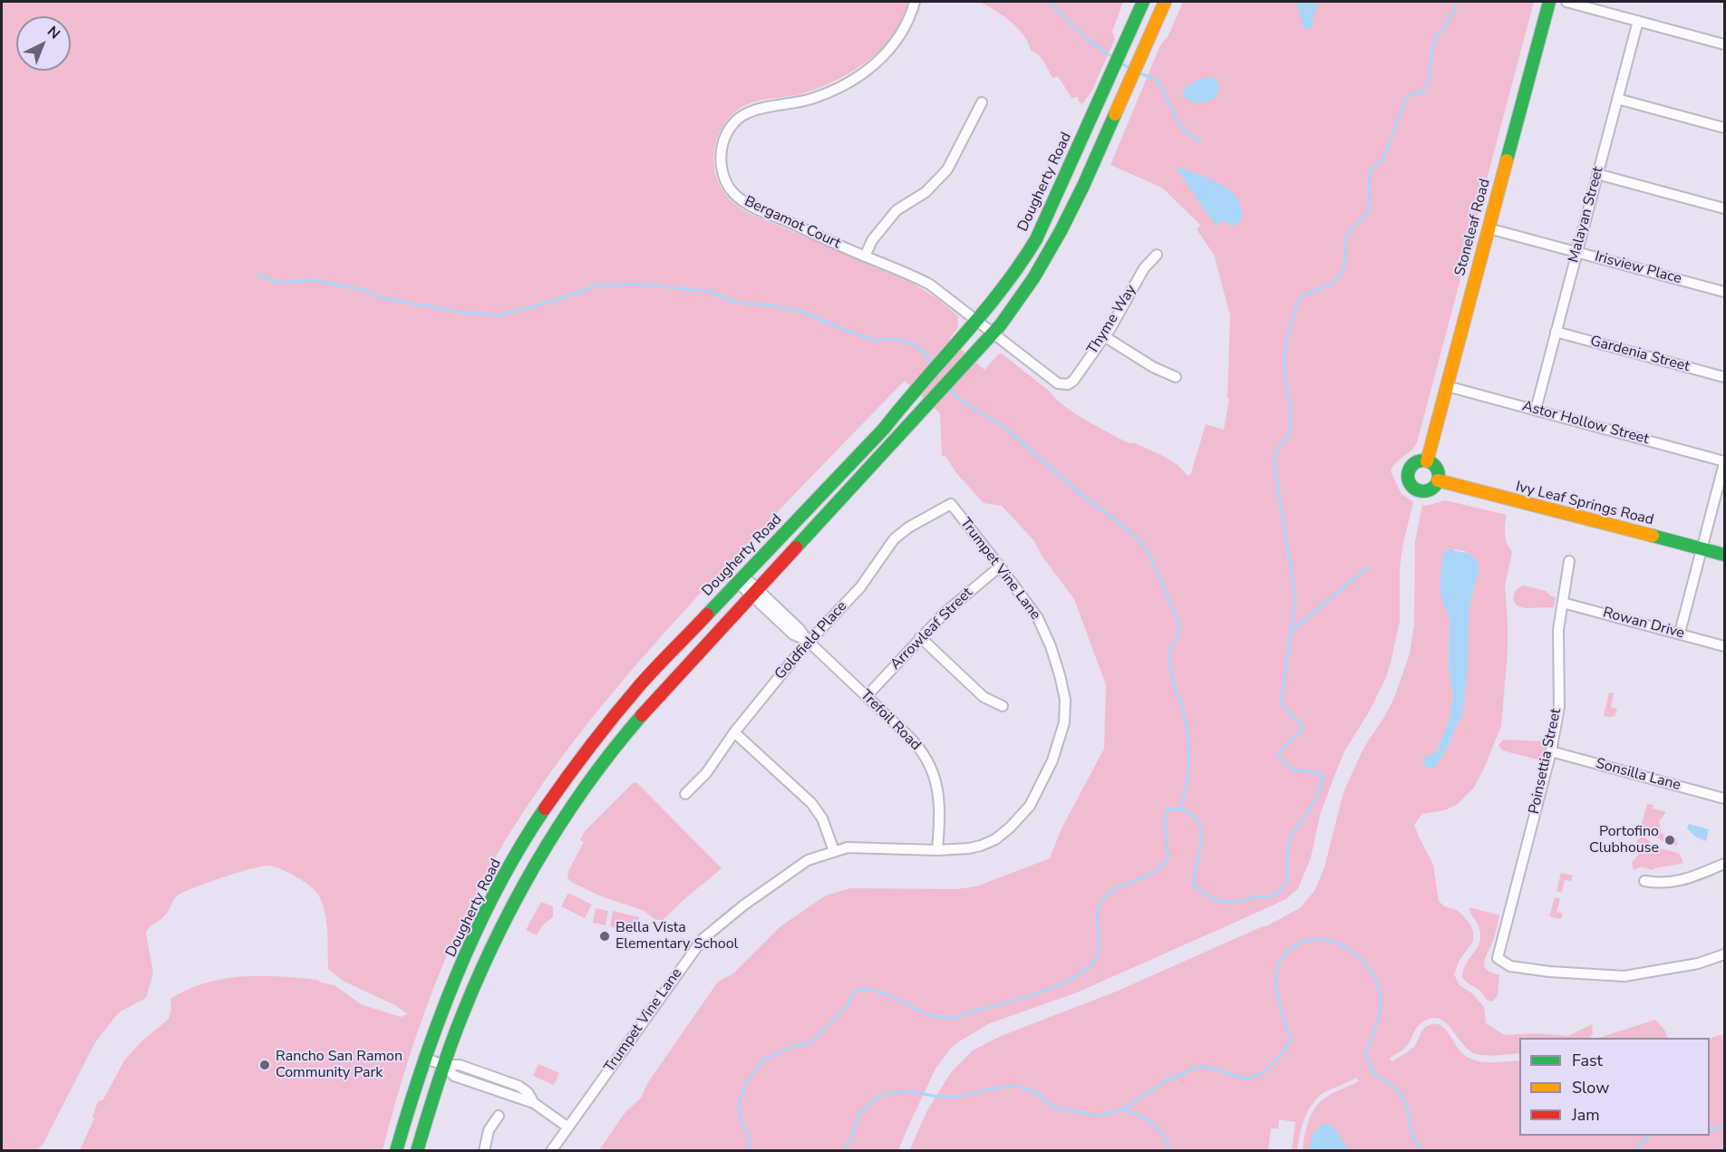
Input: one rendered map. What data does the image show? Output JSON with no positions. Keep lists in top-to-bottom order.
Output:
{
  "streets": {
    "main road": ["Dougherty Road", "Stoneleaf Road", "Ivy Leaf Springs Road"],
    "street": [
      "Malayan Street",
      "Bergamot Court",
      "Irisview Place",
      "Thyme Way",
      "Gardenia Street",
      "Astor Hollow Street",
      "Trumpet Vine Lane",
      "Rowan Drive",
      "Arrowleaf Street",
      "Goldfield Place",
      "Trefoil Road",
      "Poinsettia Street",
      "Sonsilla Lane"
    ]
  },
  "crossings": [
    ["Dougherty Road", "Bergamot Court"],
    ["Dougherty Road", "Trefoil Road"],
    ["Malayan Street", "Irisview Place"],
    ["Malayan Street", "Gardenia Street"],
    ["Malayan Street", "Astor Hollow Street"],
    ["Bergamot Court", "Thyme Way"],
    ["Stoneleaf Road", "Irisview Place"],
    ["Stoneleaf Road", "Astor Hollow Street"],
    ["Stoneleaf Road", "Ivy Leaf Springs Road"],
    ["Trumpet Vine Lane", "Arrowleaf Street"],
    ["Trumpet Vine Lane", "Goldfield Place"],
    ["Trumpet Vine Lane", "Trefoil Road"],
    ["Rowan Drive", "Poinsettia Street"],
    ["Arrowleaf Street", "Trefoil Road"],
    ["Goldfield Place", "Trefoil Road"],
    ["Poinsettia Street", "Sonsilla Lane"]
  ],
  "places": ["Portofino Clubhouse", "Bella Vista Elementary School", "Rancho San Ramon Community Park"],
  "legend": ["Fast", "Slow", "Jam"],
  "north": "top right"
}
